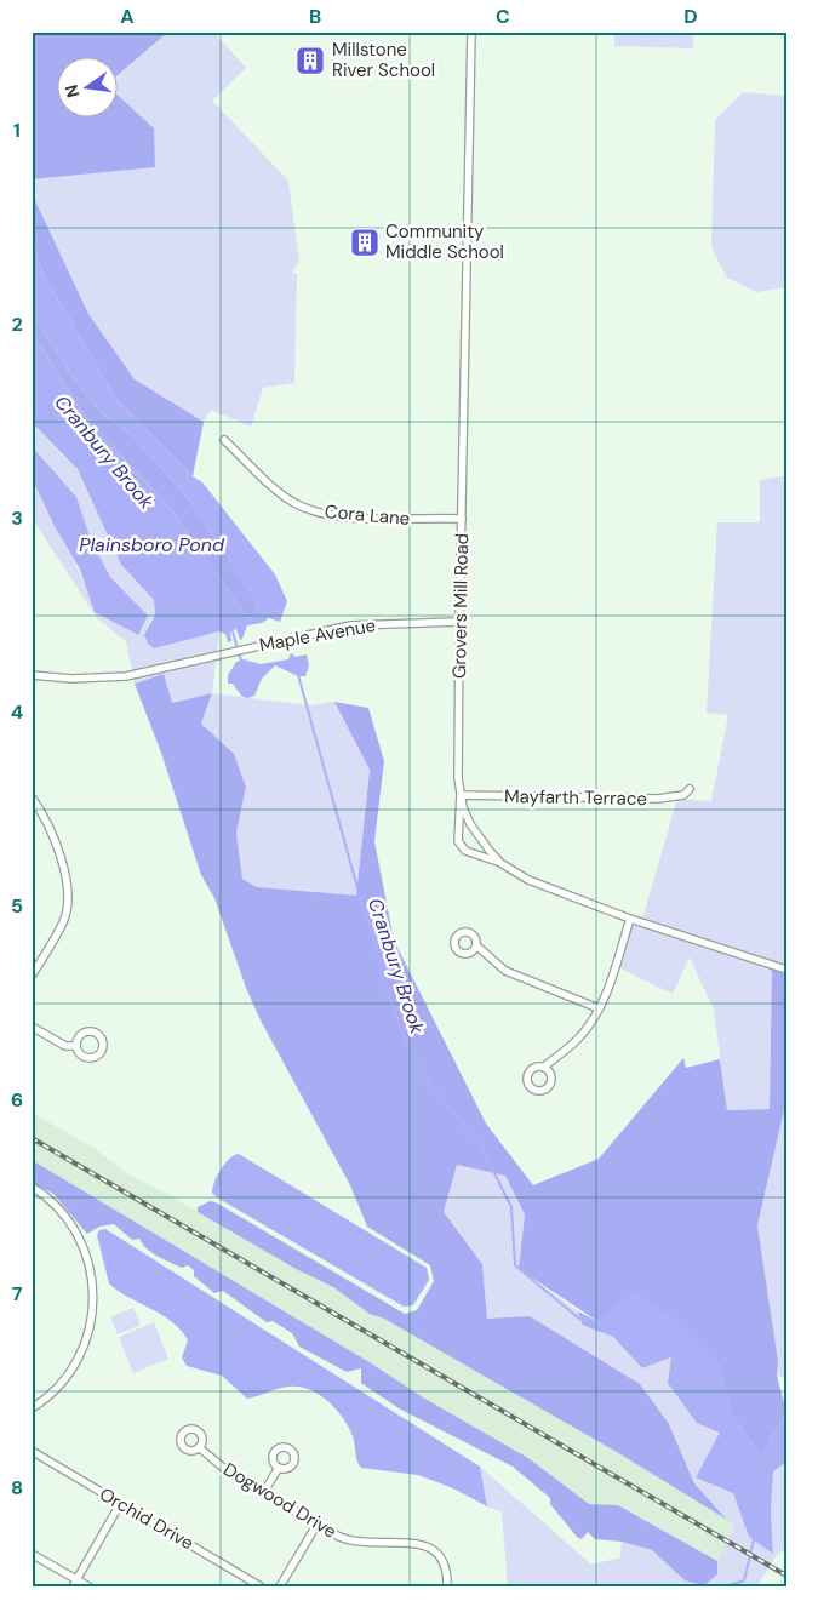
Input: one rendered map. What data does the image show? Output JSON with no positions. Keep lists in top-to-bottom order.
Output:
{
  "streets": {
    "street": [
      "Cora Lane",
      "Grovers Mill Road",
      "Maple Avenue",
      "Mayfarth Terrace",
      "Dogwood Drive",
      "Orchid Drive"
    ]
  },
  "crossings": [
    ["Cora Lane", "Grovers Mill Road"],
    ["Grovers Mill Road", "Maple Avenue"],
    ["Grovers Mill Road", "Mayfarth Terrace"]
  ],
  "water": ["Cranbury Brook", "Plainsboro Pond"],
  "places": {
    "building": ["Millstone River School", "Community Middle School"]
  },
  "north": "left",
  "grid": {
    "columns": [
      "A",
      "B",
      "C",
      "D"
    ],
    "rows": [
      "1",
      "2",
      "3",
      "4",
      "5",
      "6",
      "7",
      "8"
    ]
  }
}
